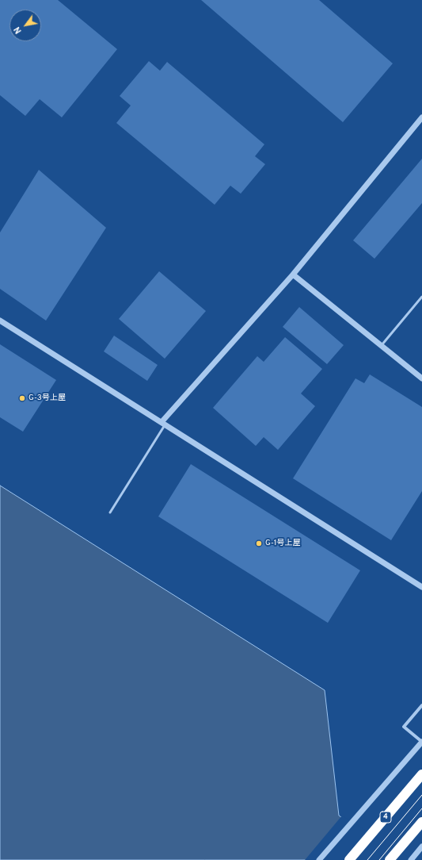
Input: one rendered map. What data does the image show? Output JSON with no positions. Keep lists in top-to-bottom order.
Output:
{
  "streets": {
    "highway": ["4"]
  },
  "places": ["G-3号上屋", "G-1号上屋"],
  "north": "bottom left"
}
